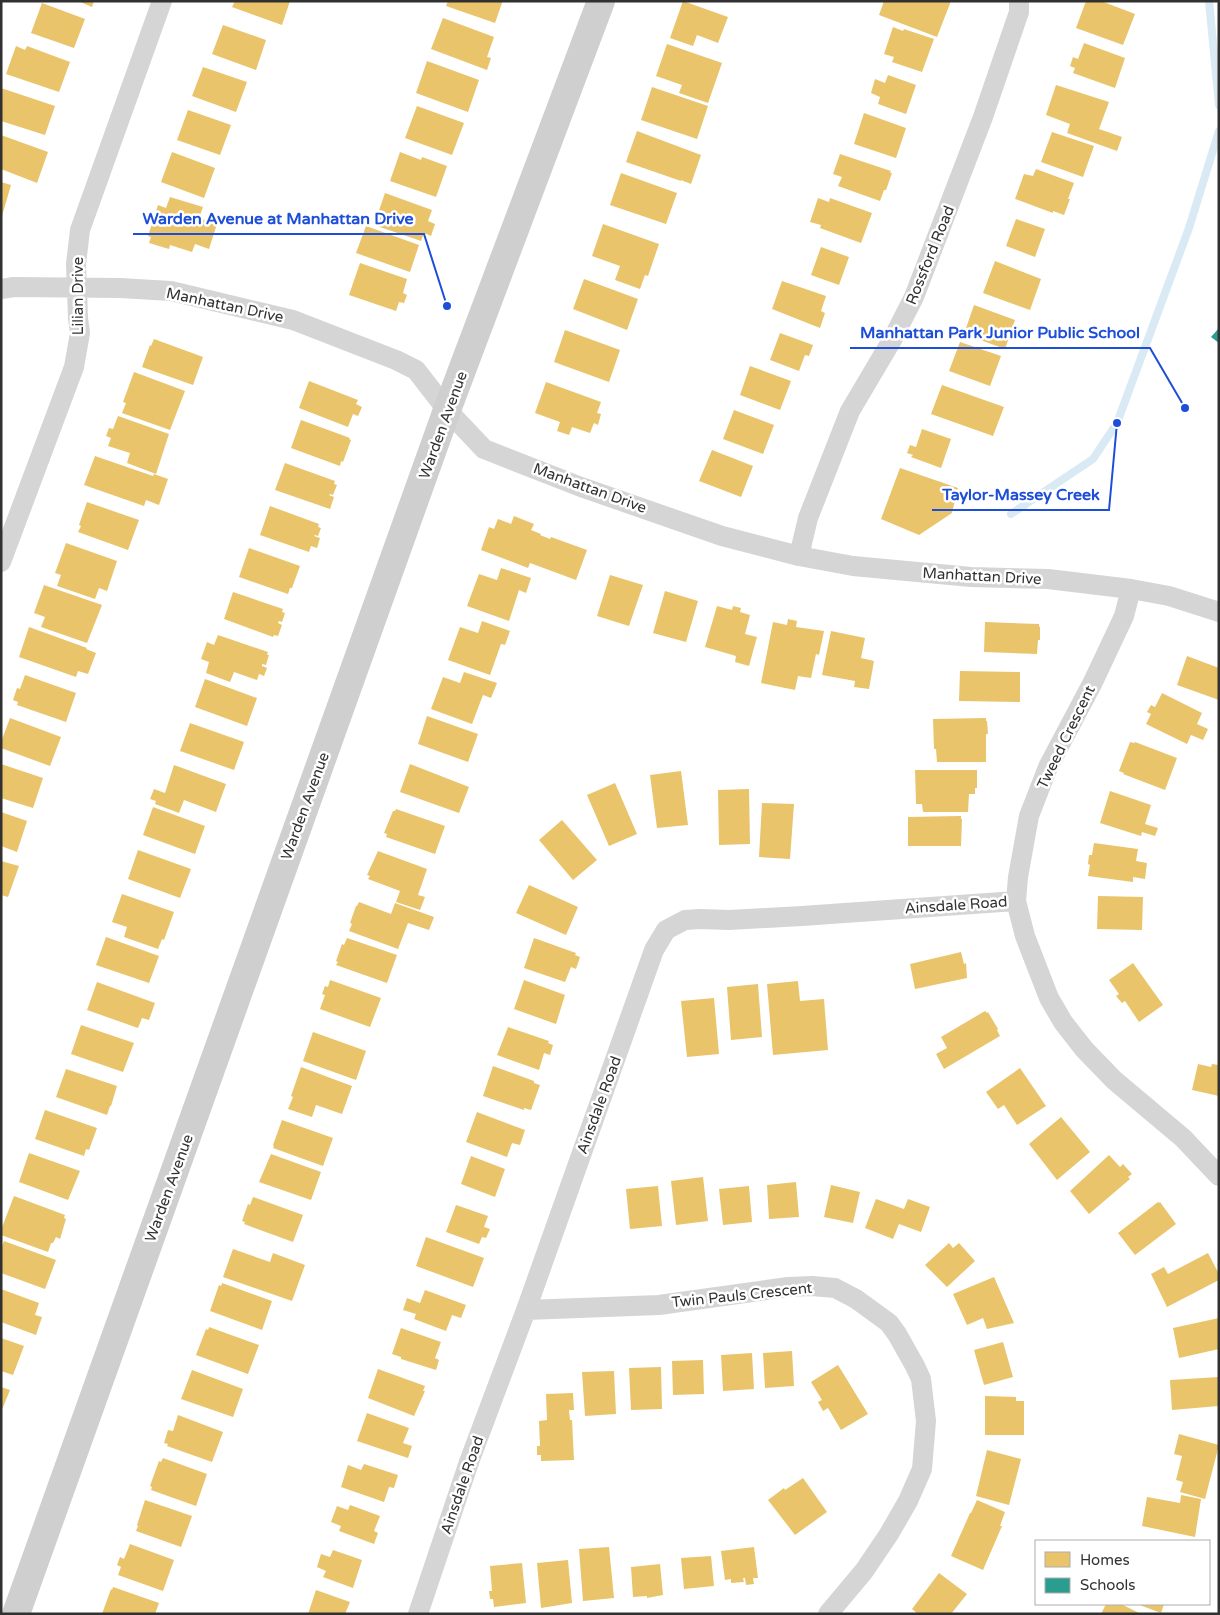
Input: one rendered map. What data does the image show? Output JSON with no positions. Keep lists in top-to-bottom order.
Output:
{
  "streets": {
    "main road": ["Warden Avenue"],
    "street": [
      "Rossford Road",
      "Lilian Drive",
      "Manhattan Drive",
      "Tweed Crescent",
      "Ainsdale Road",
      "Twin Pauls Crescent"
    ]
  },
  "crossings": [
    ["Rossford Road", "Manhattan Drive"],
    ["Lilian Drive", "Manhattan Drive"],
    ["Manhattan Drive", "Warden Avenue"],
    ["Manhattan Drive", "Tweed Crescent"],
    ["Tweed Crescent", "Ainsdale Road"],
    ["Ainsdale Road", "Twin Pauls Crescent"]
  ],
  "places": ["Warden Avenue at Manhattan Drive", "Manhattan Park Junior Public School", "Taylor-Massey Creek"],
  "legend": ["Homes", "Schools"]
}
